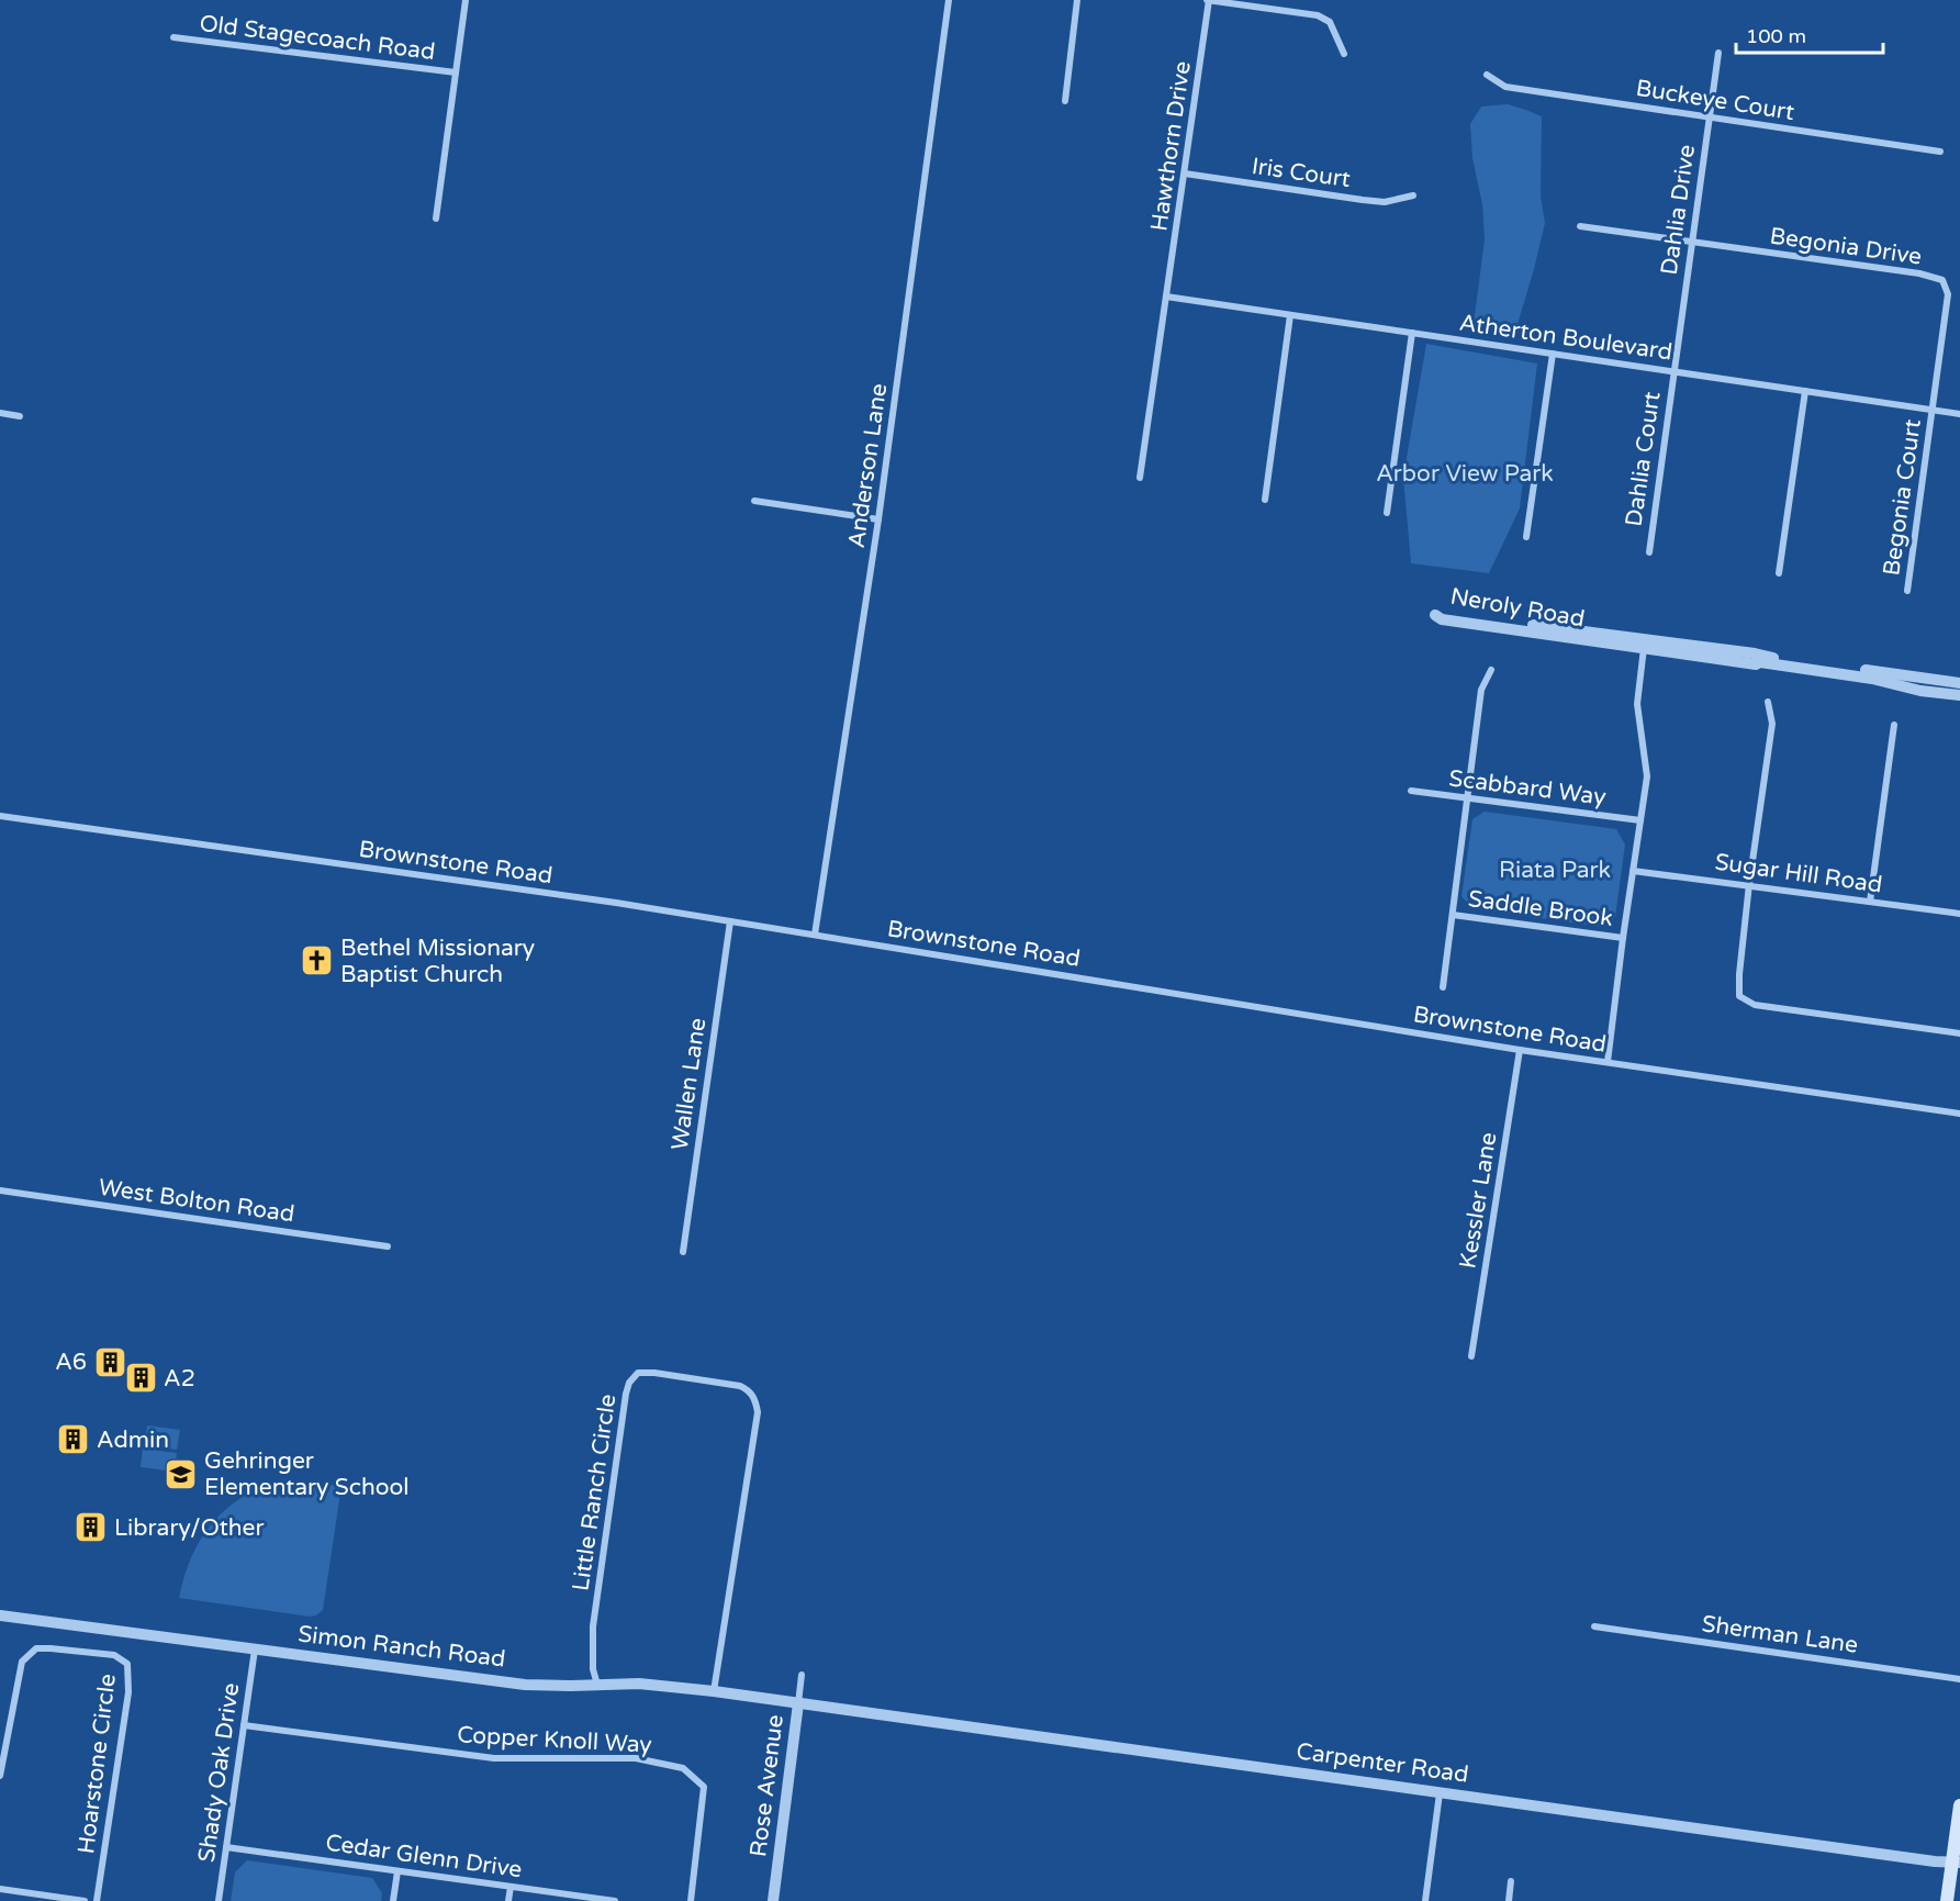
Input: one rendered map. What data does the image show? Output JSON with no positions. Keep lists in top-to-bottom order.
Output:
{
  "streets": {
    "street": [
      "Old Stagecoach Road",
      "Buckeye Court",
      "Hawthorn Drive",
      "Iris Court",
      "Dahlia Drive",
      "Begonia Drive",
      "Atherton Boulevard",
      "Dahlia Court",
      "Anderson Lane",
      "Begonia Court",
      "Neroly Road",
      "Scabbard Way",
      "Brownstone Road",
      "Sugar Hill Road",
      "Saddle Brook",
      "Wallen Lane",
      "West Bolton Road",
      "Kessler Lane",
      "Little Ranch Circle",
      "Sherman Lane",
      "Simon Ranch Road",
      "Copper Knoll Way",
      "Carpenter Road",
      "Hoarstone Circle",
      "Shady Oak Drive",
      "Rose Avenue",
      "Cedar Glenn Drive"
    ]
  },
  "crossings": [
    ["Buckeye Court", "Dahlia Drive"],
    ["Hawthorn Drive", "Iris Court"],
    ["Hawthorn Drive", "Atherton Boulevard"],
    ["Dahlia Drive", "Begonia Drive"],
    ["Dahlia Drive", "Atherton Boulevard"],
    ["Dahlia Drive", "Dahlia Court"],
    ["Begonia Drive", "Atherton Boulevard"],
    ["Begonia Drive", "Begonia Court"],
    ["Atherton Boulevard", "Dahlia Court"],
    ["Atherton Boulevard", "Begonia Court"],
    ["Anderson Lane", "Brownstone Road"],
    ["Brownstone Road", "Wallen Lane"],
    ["Brownstone Road", "Kessler Lane"],
    ["Little Ranch Circle", "Simon Ranch Road"],
    ["Simon Ranch Road", "Carpenter Road"],
    ["Simon Ranch Road", "Shady Oak Drive"],
    ["Simon Ranch Road", "Rose Avenue"],
    ["Copper Knoll Way", "Shady Oak Drive"],
    ["Carpenter Road", "Rose Avenue"],
    ["Shady Oak Drive", "Cedar Glenn Drive"]
  ],
  "parks": ["Arbor View Park", "Riata Park"],
  "places": {
    "church": ["Bethel Missionary Baptist Church"],
    "building": [
      "A6",
      "A2",
      "Admin",
      "Library/Other"
    ],
    "school or university": ["Gehringer Elementary School"]
  },
  "scale_bar": "100 m"
}
